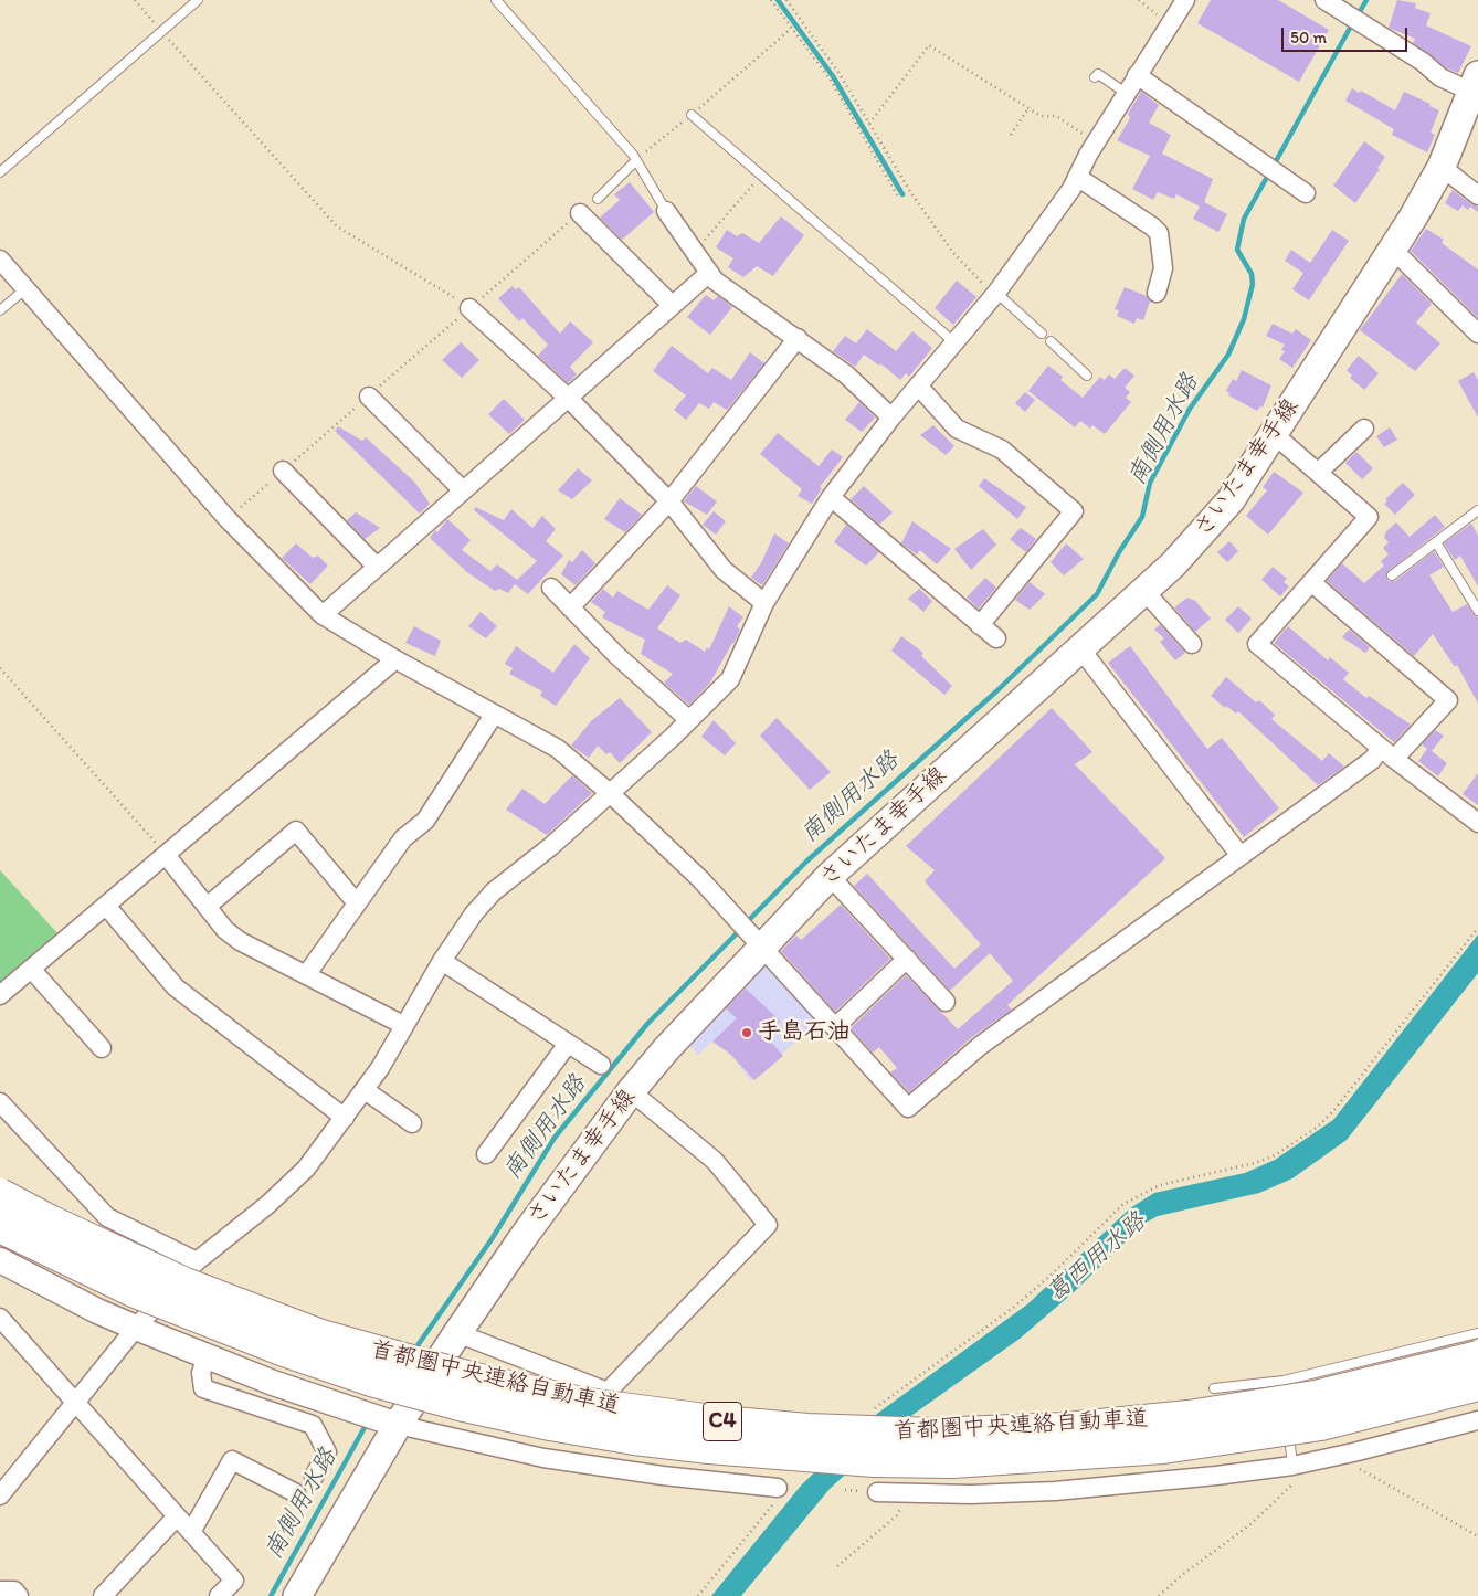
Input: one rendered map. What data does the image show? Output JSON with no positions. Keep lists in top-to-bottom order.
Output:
{
  "streets": {
    "highway": ["首都圏中央連絡自動車道", "C4"],
    "main road": ["さいたま幸手線"]
  },
  "water": ["南側用水路", "葛西用水路"],
  "places": ["手島石油"],
  "scale_bar": "50 m"
}
